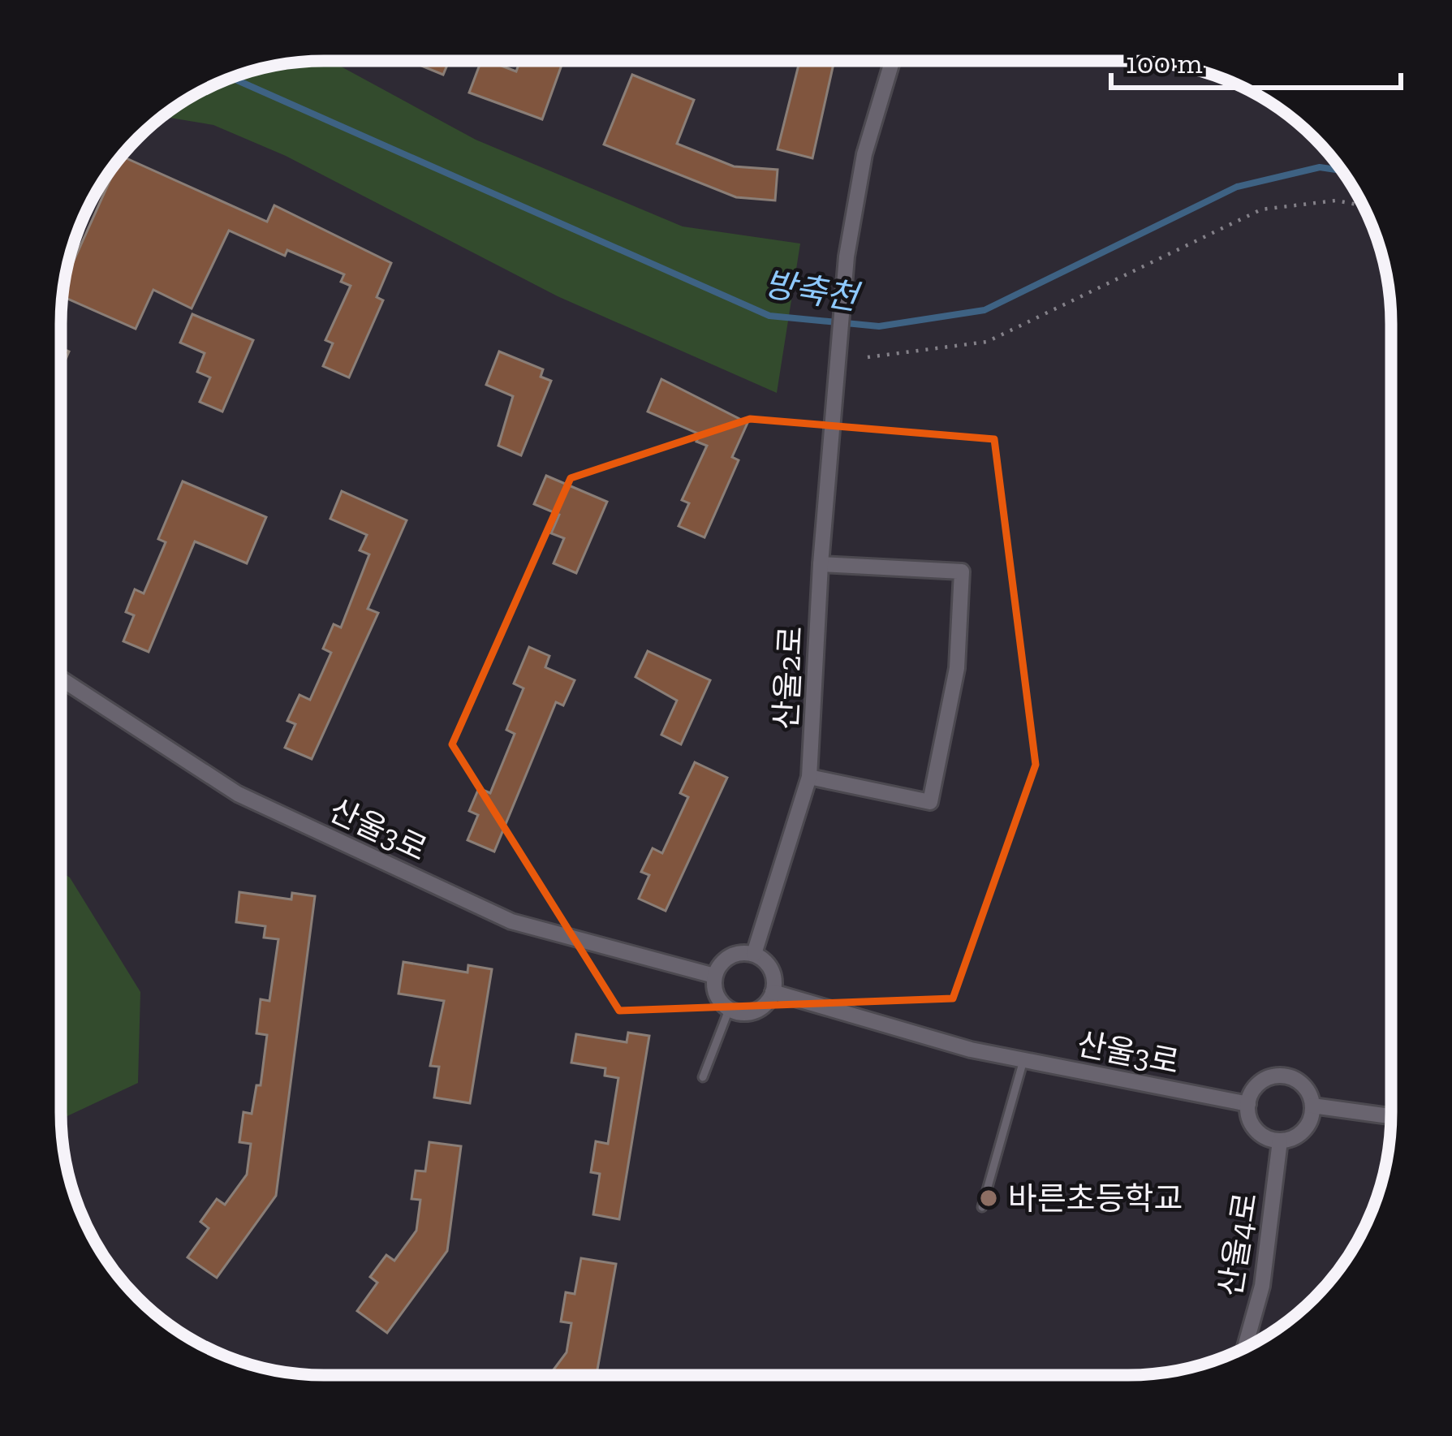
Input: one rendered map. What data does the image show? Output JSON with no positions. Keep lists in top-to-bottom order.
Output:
{
  "streets": {
    "street": ["산울2로", "산울3로", "산울4로"]
  },
  "crossings": [
    ["산울2로", "산울3로"],
    ["산울3로", "산울4로"]
  ],
  "water": ["방축천"],
  "places": ["바른초등학교"],
  "scale_bar": "100 m"
}
